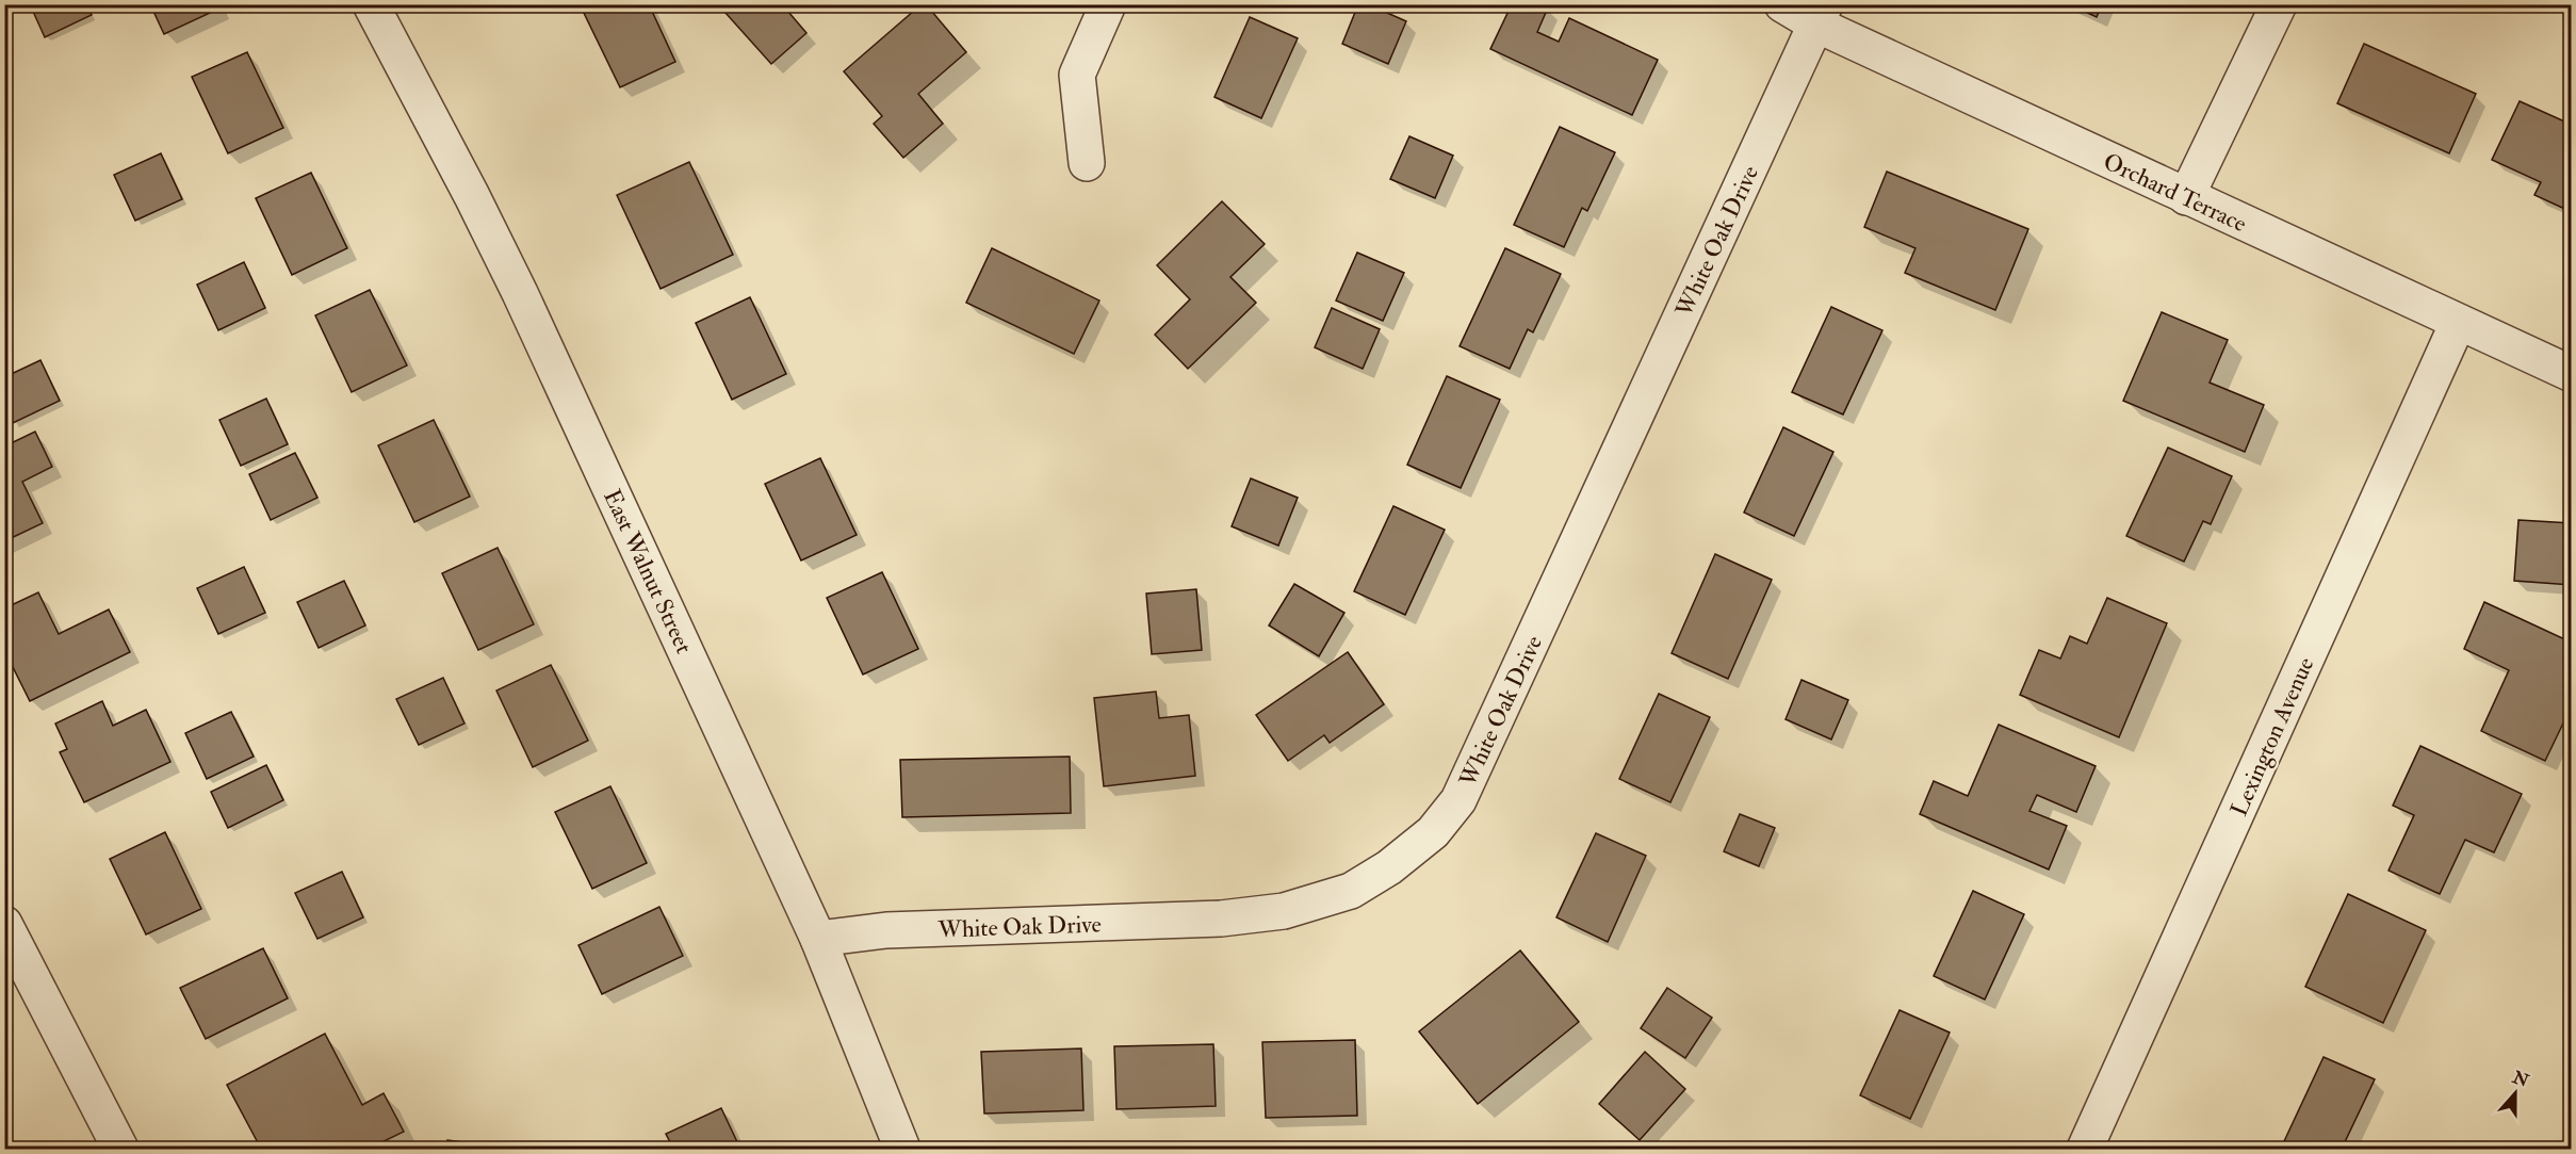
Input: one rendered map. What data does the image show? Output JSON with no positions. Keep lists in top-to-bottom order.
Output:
{
  "streets": {
    "street": [
      "Orchard Terrace",
      "White Oak Drive",
      "East Walnut Street",
      "Lexington Avenue"
    ]
  },
  "crossings": [
    ["Orchard Terrace", "White Oak Drive"],
    ["Orchard Terrace", "Lexington Avenue"],
    ["White Oak Drive", "East Walnut Street"]
  ],
  "north": "top"
}
